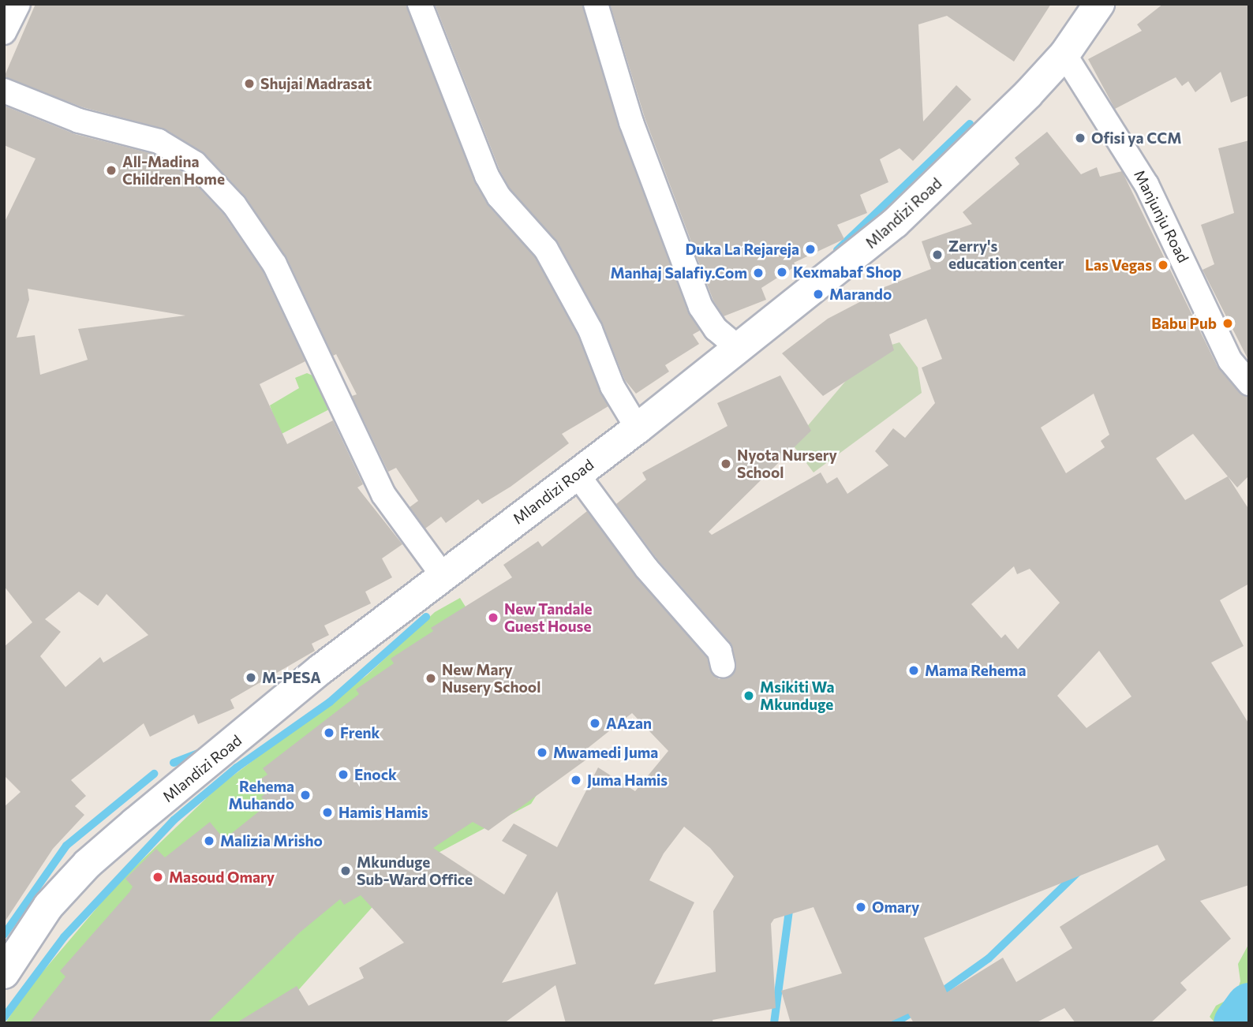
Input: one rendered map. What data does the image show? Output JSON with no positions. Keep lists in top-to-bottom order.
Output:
{
  "streets": {
    "street": ["Mlandizi Road", "Manjunju Road"]
  },
  "crossings": [
    ["Mlandizi Road", "Manjunju Road"]
  ],
  "places": [
    "Shujai Madrasat",
    "Ofisi ya CCM",
    "All-Madina Children Home",
    "Duka La Rejareja",
    "Zerry's education center",
    "Las Vegas",
    "Kexmabaf Shop",
    "Manhaj Salafiy.Com",
    "Marando",
    "Babu Pub",
    "Nyota Nursery School",
    "New Tandale Guest House",
    "Mama Rehema",
    "M-PESA",
    "New Mary Nusery School",
    "Msikiti Wa Mkunduge",
    "AAzan",
    "Frenk",
    "Mwamedi Juma",
    "Enock",
    "Juma Hamis",
    "Rehema Muhando",
    "Hamis Hamis",
    "Malizia Mrisho",
    "Mkunduge Sub-Ward Office",
    "Masoud Omary",
    "Omary"
  ]
}
